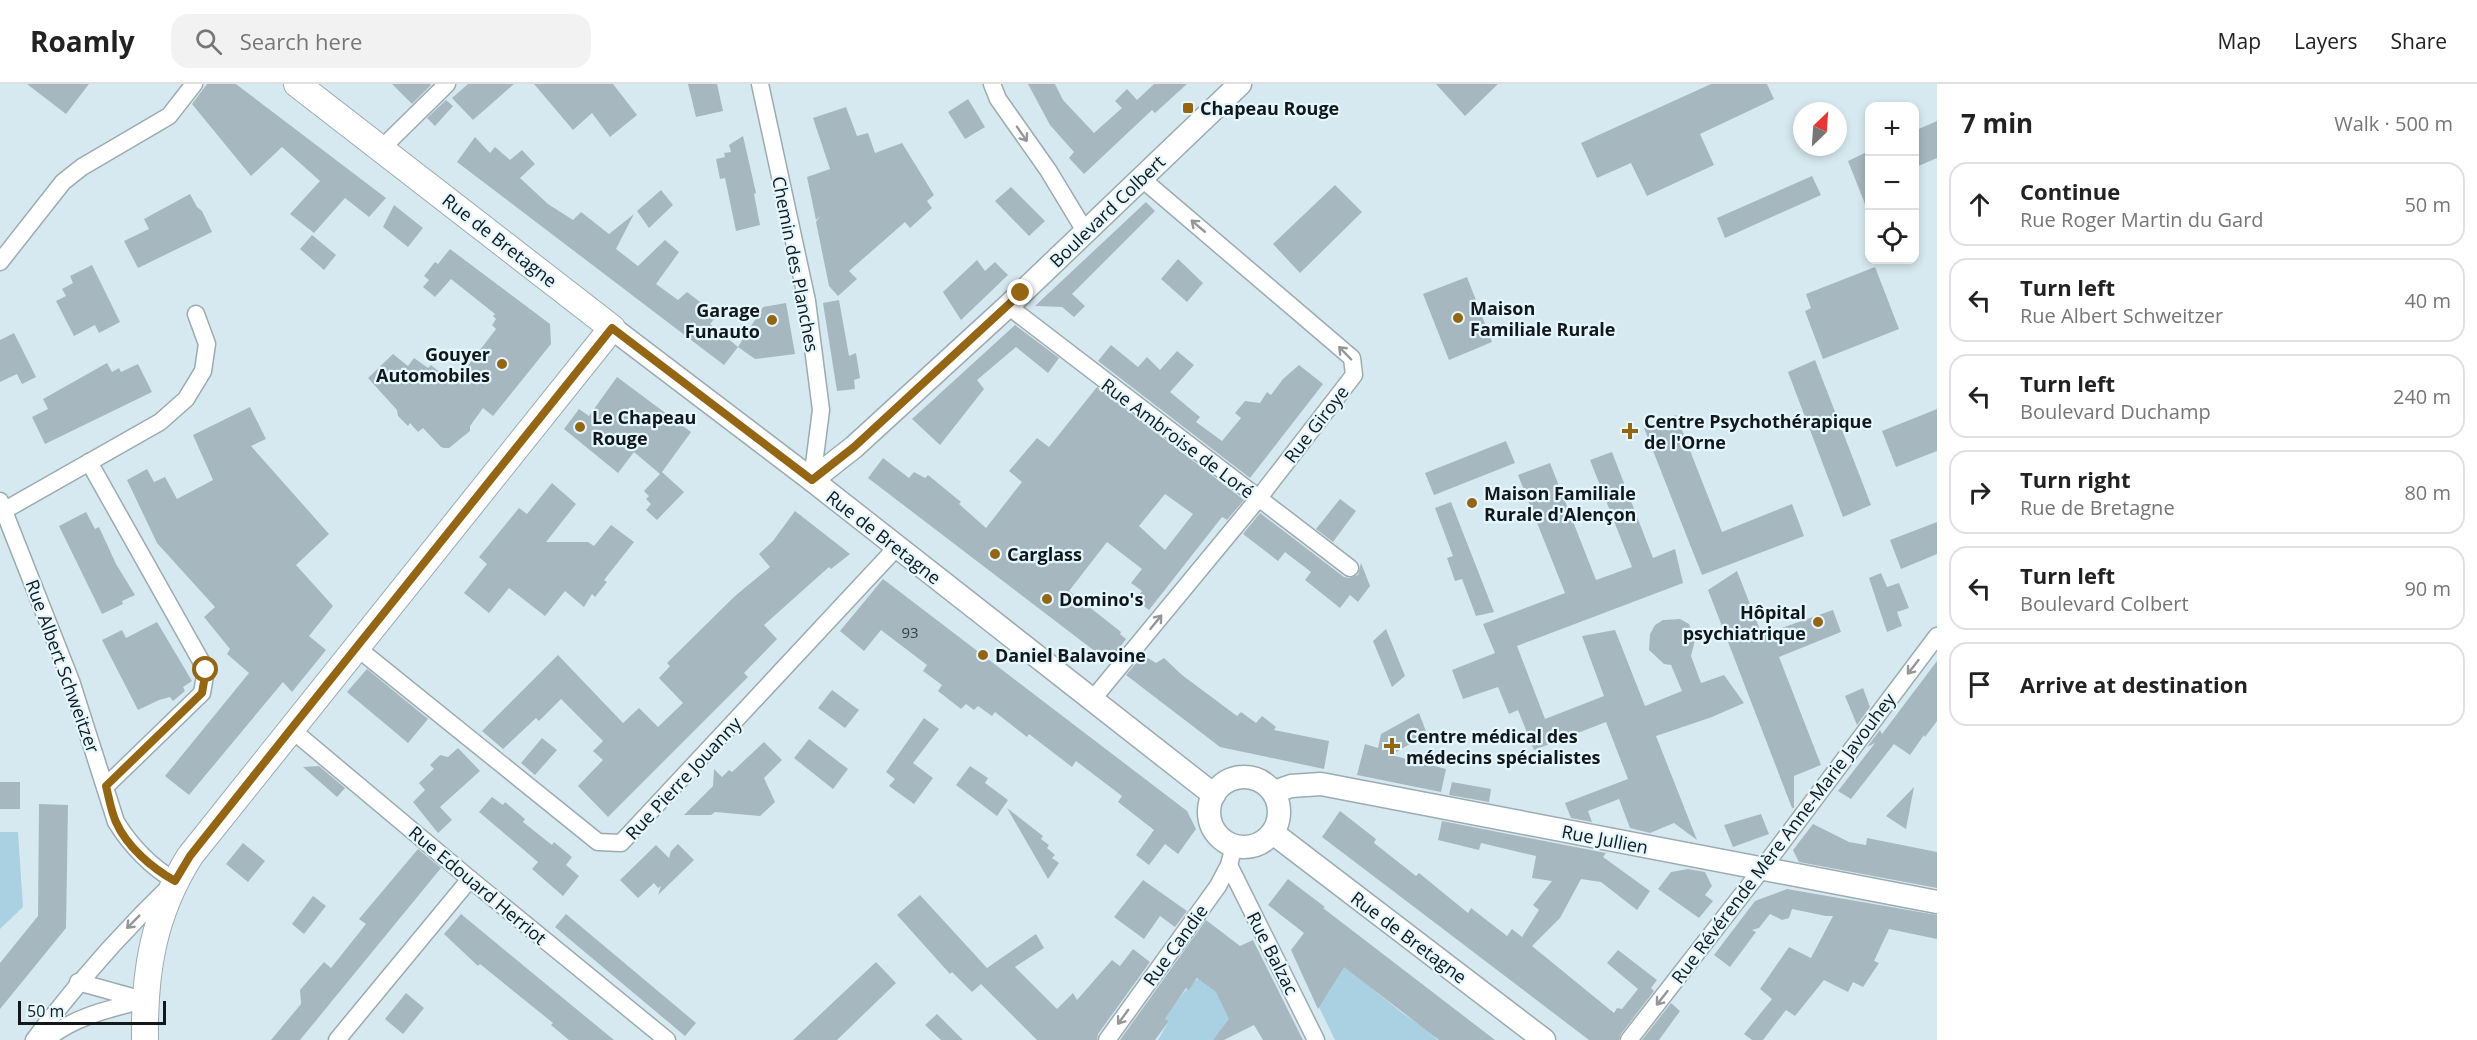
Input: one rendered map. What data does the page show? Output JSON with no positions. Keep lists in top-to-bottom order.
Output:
{
  "streets": {
    "main road": ["Rue de Bretagne"],
    "street": [
      "Boulevard Colbert",
      "Chemin des Planches",
      "Rue Giroye",
      "Rue Ambroise de Loré",
      "Rue Albert Schweitzer",
      "Rue Pierre Jouanny",
      "Rue Révérende Mère Anne-Marie Javouhey",
      "Rue Jullien",
      "Rue Edouard Herriot",
      "Rue Candie",
      "Rue Balzac"
    ]
  },
  "crossings": [
    ["Boulevard Colbert", "Rue de Bretagne"],
    ["Boulevard Colbert", "Chemin des Planches"],
    ["Boulevard Colbert", "Rue Giroye"],
    ["Boulevard Colbert", "Rue Ambroise de Loré"],
    ["Rue de Bretagne", "Chemin des Planches"],
    ["Rue de Bretagne", "Rue Giroye"],
    ["Rue de Bretagne", "Rue Pierre Jouanny"],
    ["Rue de Bretagne", "Rue Jullien"],
    ["Rue de Bretagne", "Rue Candie"],
    ["Rue de Bretagne", "Rue Balzac"],
    ["Rue Giroye", "Rue Ambroise de Loré"],
    ["Rue Révérende Mère Anne-Marie Javouhey", "Rue Jullien"],
    ["Rue Jullien", "Rue Candie"],
    ["Rue Jullien", "Rue Balzac"],
    ["Rue Candie", "Rue Balzac"]
  ],
  "one_way": ["Rue Révérende Mère Anne-Marie Javouhey", "Rue Candie"],
  "places": {
    "transit": ["Chapeau Rouge"],
    "other": [
      "Maison Familiale Rurale",
      "Garage Funauto",
      "Gouyer Automobiles",
      "Le Chapeau Rouge",
      "Maison Familiale Rurale d'Alençon",
      "Carglass",
      "Domino's",
      "Hôpital psychiatrique",
      "Daniel Balavoine"
    ],
    "health": ["Centre Psychothérapique de l'Orne", "Centre médical des médecins spécialistes"]
  },
  "house_numbers": ["93"],
  "scale_bar": "50 m",
  "north": "top right",
  "page": {
    "header": "Roamly",
    "search": "Search here",
    "nav": ["Map", "Layers", "Share"],
    "heading": ["7 min", "Walk · 500 m"],
    "map_buttons": ["+", "−"],
    "list": [
      ["Continue", "Rue Roger Martin du Gard", "50 m"],
      ["Turn left", "Rue Albert Schweitzer", "40 m"],
      ["Turn left", "Boulevard Duchamp", "240 m"],
      ["Turn right", "Rue de Bretagne", "80 m"],
      ["Turn left", "Boulevard Colbert", "90 m"],
      "Arrive at destination"
    ],
    "scale": "50 m"
  }
}
